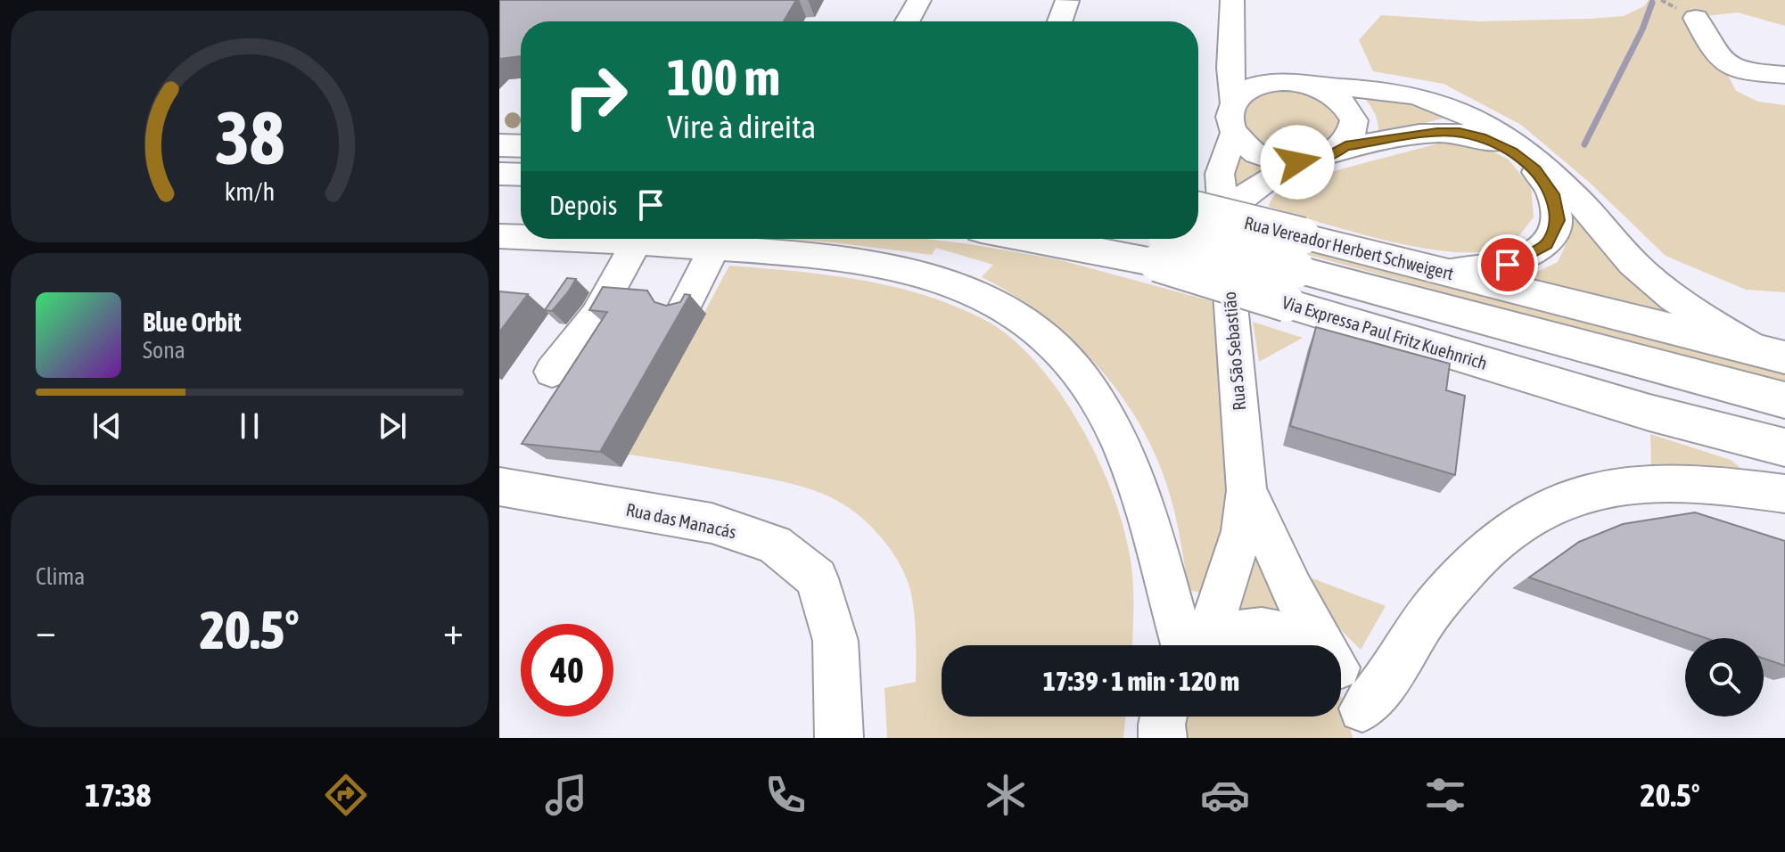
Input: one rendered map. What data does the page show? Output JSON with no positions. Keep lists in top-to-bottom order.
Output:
{
  "streets": {
    "main road": ["Rua Vereador Herbert Schweigert", "Via Expressa Paul Fritz Kuehnrich"],
    "street": ["Rua São Sebastião", "Rua das Manacás"]
  },
  "crossings": [
    ["Rua Vereador Herbert Schweigert", "Via Expressa Paul Fritz Kuehnrich"]
  ],
  "page": {
    "turn": ["100 m", "Vire à direita"],
    "then": "Depois",
    "song": ["Blue Orbit", "Sona"],
    "tile": "Clima",
    "heat": ["−", "20.5°", "+"],
    "limit": "40",
    "trip": "17:39 · 1 min · 120 m",
    "tabs": ["17:38", "20.5°"],
    "gauge": ["38", "km/h"]
  }
}
